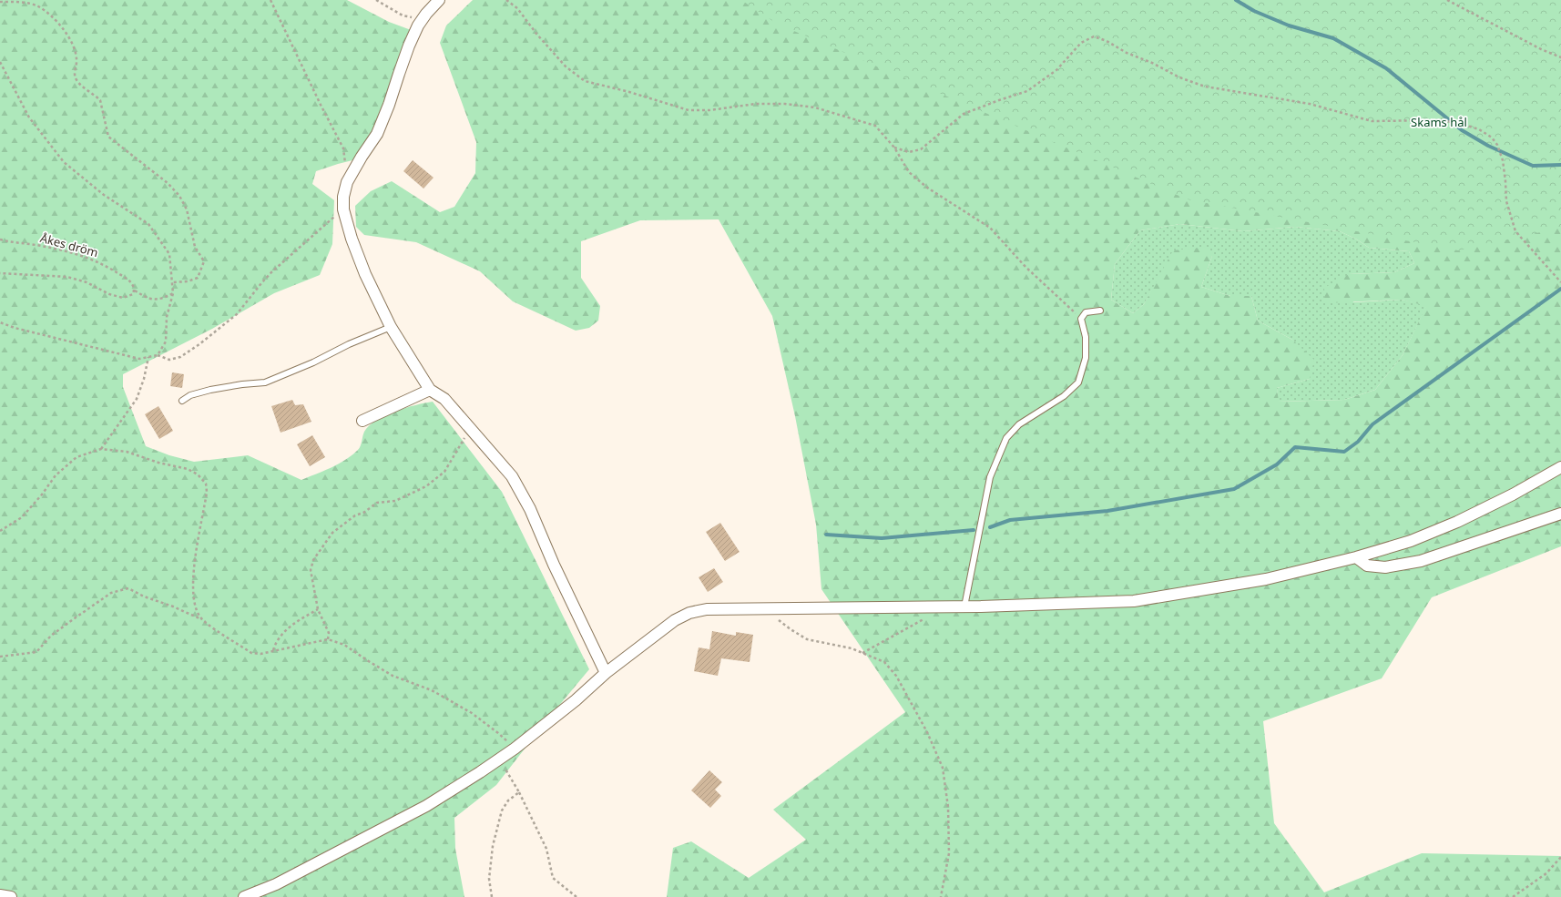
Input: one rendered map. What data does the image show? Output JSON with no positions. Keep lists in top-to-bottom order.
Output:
{
  "streets": {
    "path": ["Åkes dröm"]
  },
  "parks": ["Skams hål"]
}
